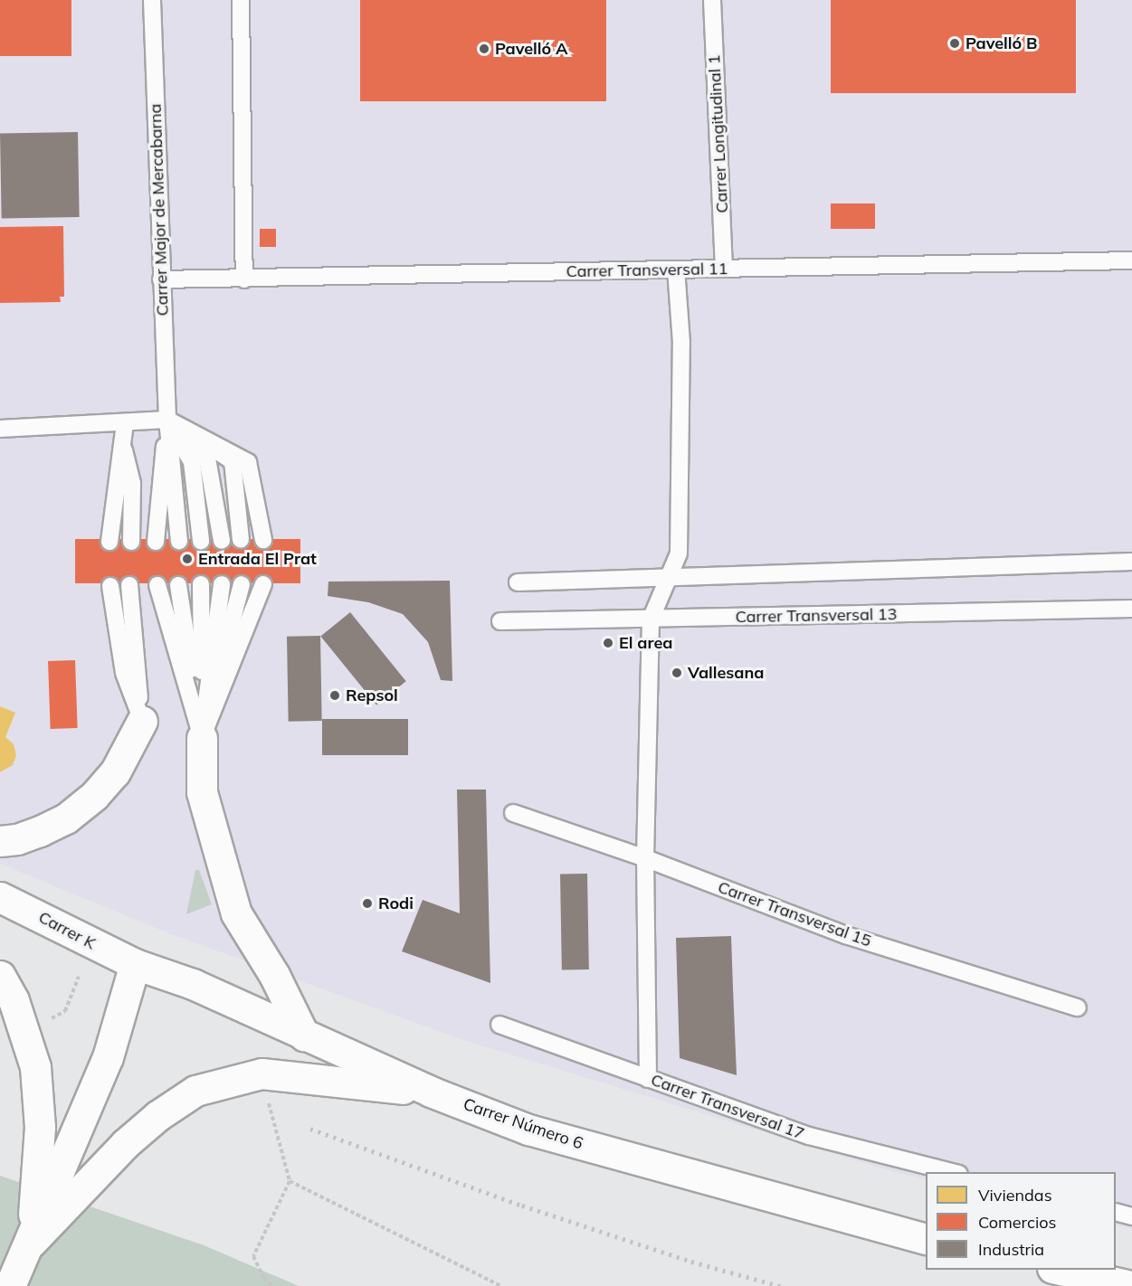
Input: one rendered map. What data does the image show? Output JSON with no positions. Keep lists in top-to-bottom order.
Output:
{
  "streets": {
    "main road": ["Carrer K", "Carrer Número 6"],
    "lane": [
      "Carrer Longitudinal 1",
      "Carrer Major de Mercabarna",
      "Carrer Transversal 11",
      "Carrer Transversal 13",
      "Carrer Transversal 15",
      "Carrer Transversal 17"
    ]
  },
  "crossings": [
    ["Carrer Longitudinal 1", "Carrer Transversal 11"],
    ["Carrer Major de Mercabarna", "Carrer Transversal 11"],
    ["Carrer K", "Carrer Número 6"]
  ],
  "places": [
    "Pavelló B",
    "Pavelló A",
    "Entrada El Prat",
    "El area",
    "Vallesana",
    "Repsol",
    "Rodi"
  ],
  "legend": ["Viviendas", "Comercios", "Industria"]
}
